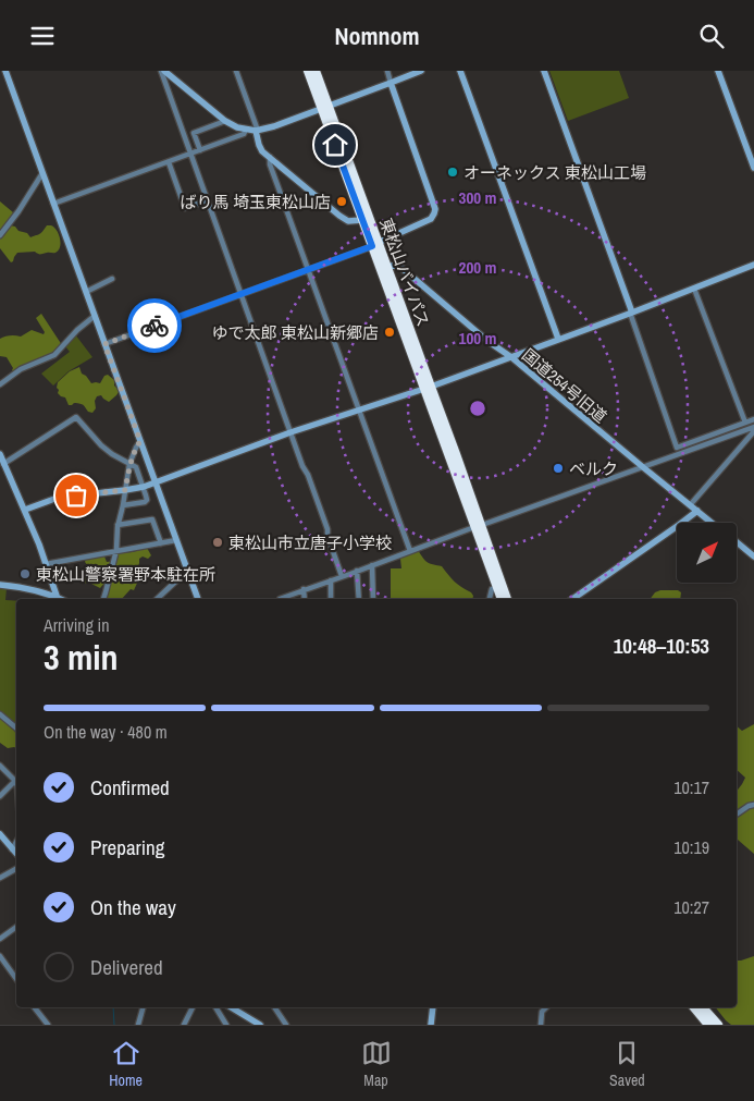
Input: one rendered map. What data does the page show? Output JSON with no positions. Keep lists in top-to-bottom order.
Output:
{
  "streets": {
    "highway": ["東松山バイパス"],
    "street": ["国道254号旧道"]
  },
  "crossings": [
    ["東松山バイパス", "国道254号旧道"]
  ],
  "places": [
    "オーネックス 東松山工場",
    "ばり馬 埼玉東松山店",
    "ゆで太郎 東松山新郷店",
    "ベルク",
    "東松山市立唐子小学校",
    "東松山警察署野本駐在所"
  ],
  "north": "top right",
  "page": {
    "header": "Nomnom",
    "heading": ["3 min", "Arriving in", "10:48–10:53"],
    "bar": "On the way · 480 m",
    "list": [
      ["Confirmed", "10:17"],
      ["Preparing", "10:19"],
      ["On the way", "10:27"],
      "Delivered"
    ],
    "tabs": ["Home", "Map", "Saved"]
  },
  "rings": ["300 m", "200 m", "100 m"]
}
